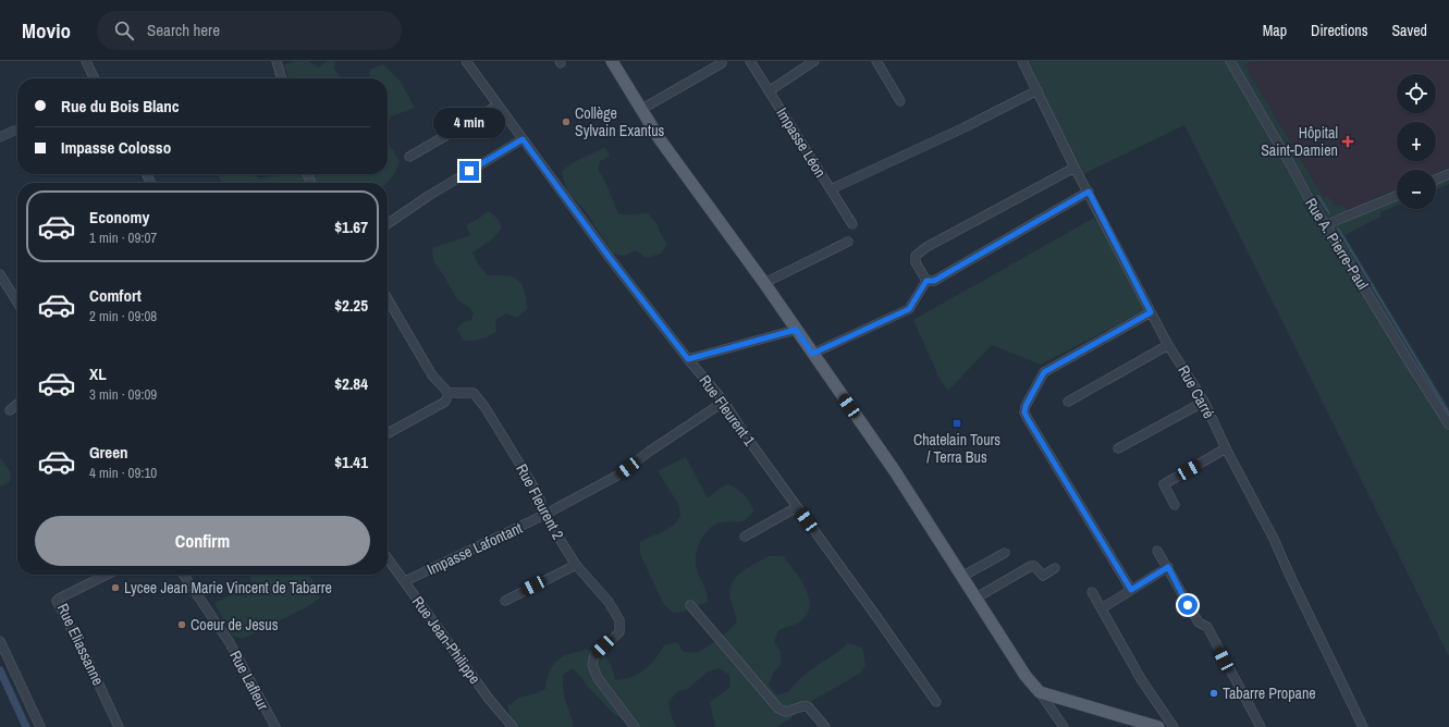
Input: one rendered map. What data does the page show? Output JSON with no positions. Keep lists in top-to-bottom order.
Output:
{
  "streets": {
    "street": [
      "Impasse Léon",
      "Rue A. Pierre-Paul",
      "Rue Carré",
      "Rue Fleurent 1",
      "Rue Fleurent 2",
      "Impasse Lafontant",
      "Rue Jean-Philippe",
      "Rue Eliassanne",
      "Rue Lafleur"
    ]
  },
  "crossings": [
    ["Rue Fleurent 1", "Impasse Lafontant"],
    ["Rue Fleurent 2", "Impasse Lafontant"],
    ["Impasse Lafontant", "Rue Jean-Philippe"]
  ],
  "places": {
    "other": [
      "Collège Sylvain Exantus",
      "Lycee Jean Marie Vincent de Tabarre",
      "Coeur de Jesus",
      "Tabarre Propane"
    ],
    "health": ["Hôpital Saint-Damien"],
    "transit": ["Chatelain Tours / Terra Bus"]
  },
  "page": {
    "header": "Movio",
    "search": "Search here",
    "nav": ["Map", "Directions", "Saved"],
    "map_buttons": ["+", "−"],
    "banner": ["Rue du Bois Blanc", "Impasse Colosso"],
    "bubble": "4 min",
    "list": [
      {
        "name": "Economy",
        "note": "1 min · 09:07",
        "value": "$1.67"
      },
      {
        "name": "Comfort",
        "note": "2 min · 09:08",
        "value": "$2.25"
      },
      {
        "name": "XL",
        "note": "3 min · 09:09",
        "value": "$2.84"
      },
      {
        "name": "Green",
        "note": "4 min · 09:10",
        "value": "$1.41"
      }
    ],
    "buttons": "Confirm"
  }
}
